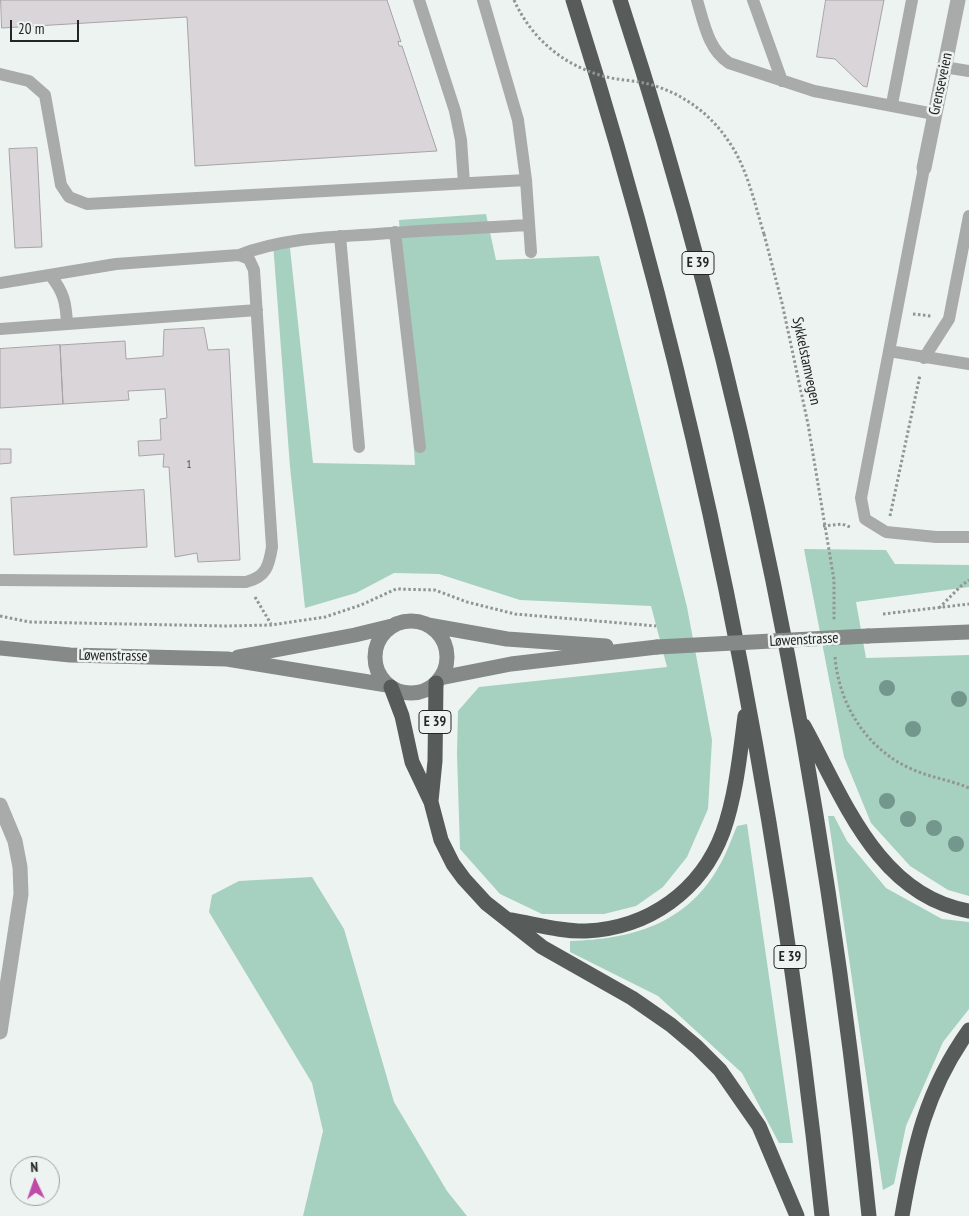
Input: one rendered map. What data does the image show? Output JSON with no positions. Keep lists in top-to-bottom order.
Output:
{
  "streets": {
    "highway": ["E 39"],
    "main road": ["Løwenstrasse"],
    "street": ["Grenseveien"],
    "path": ["Sykkelstamvegen"]
  },
  "crossings": [
    ["E 39", "Løwenstrasse"]
  ],
  "house_numbers": ["1"],
  "scale_bar": "20 m",
  "north": "top"
}
